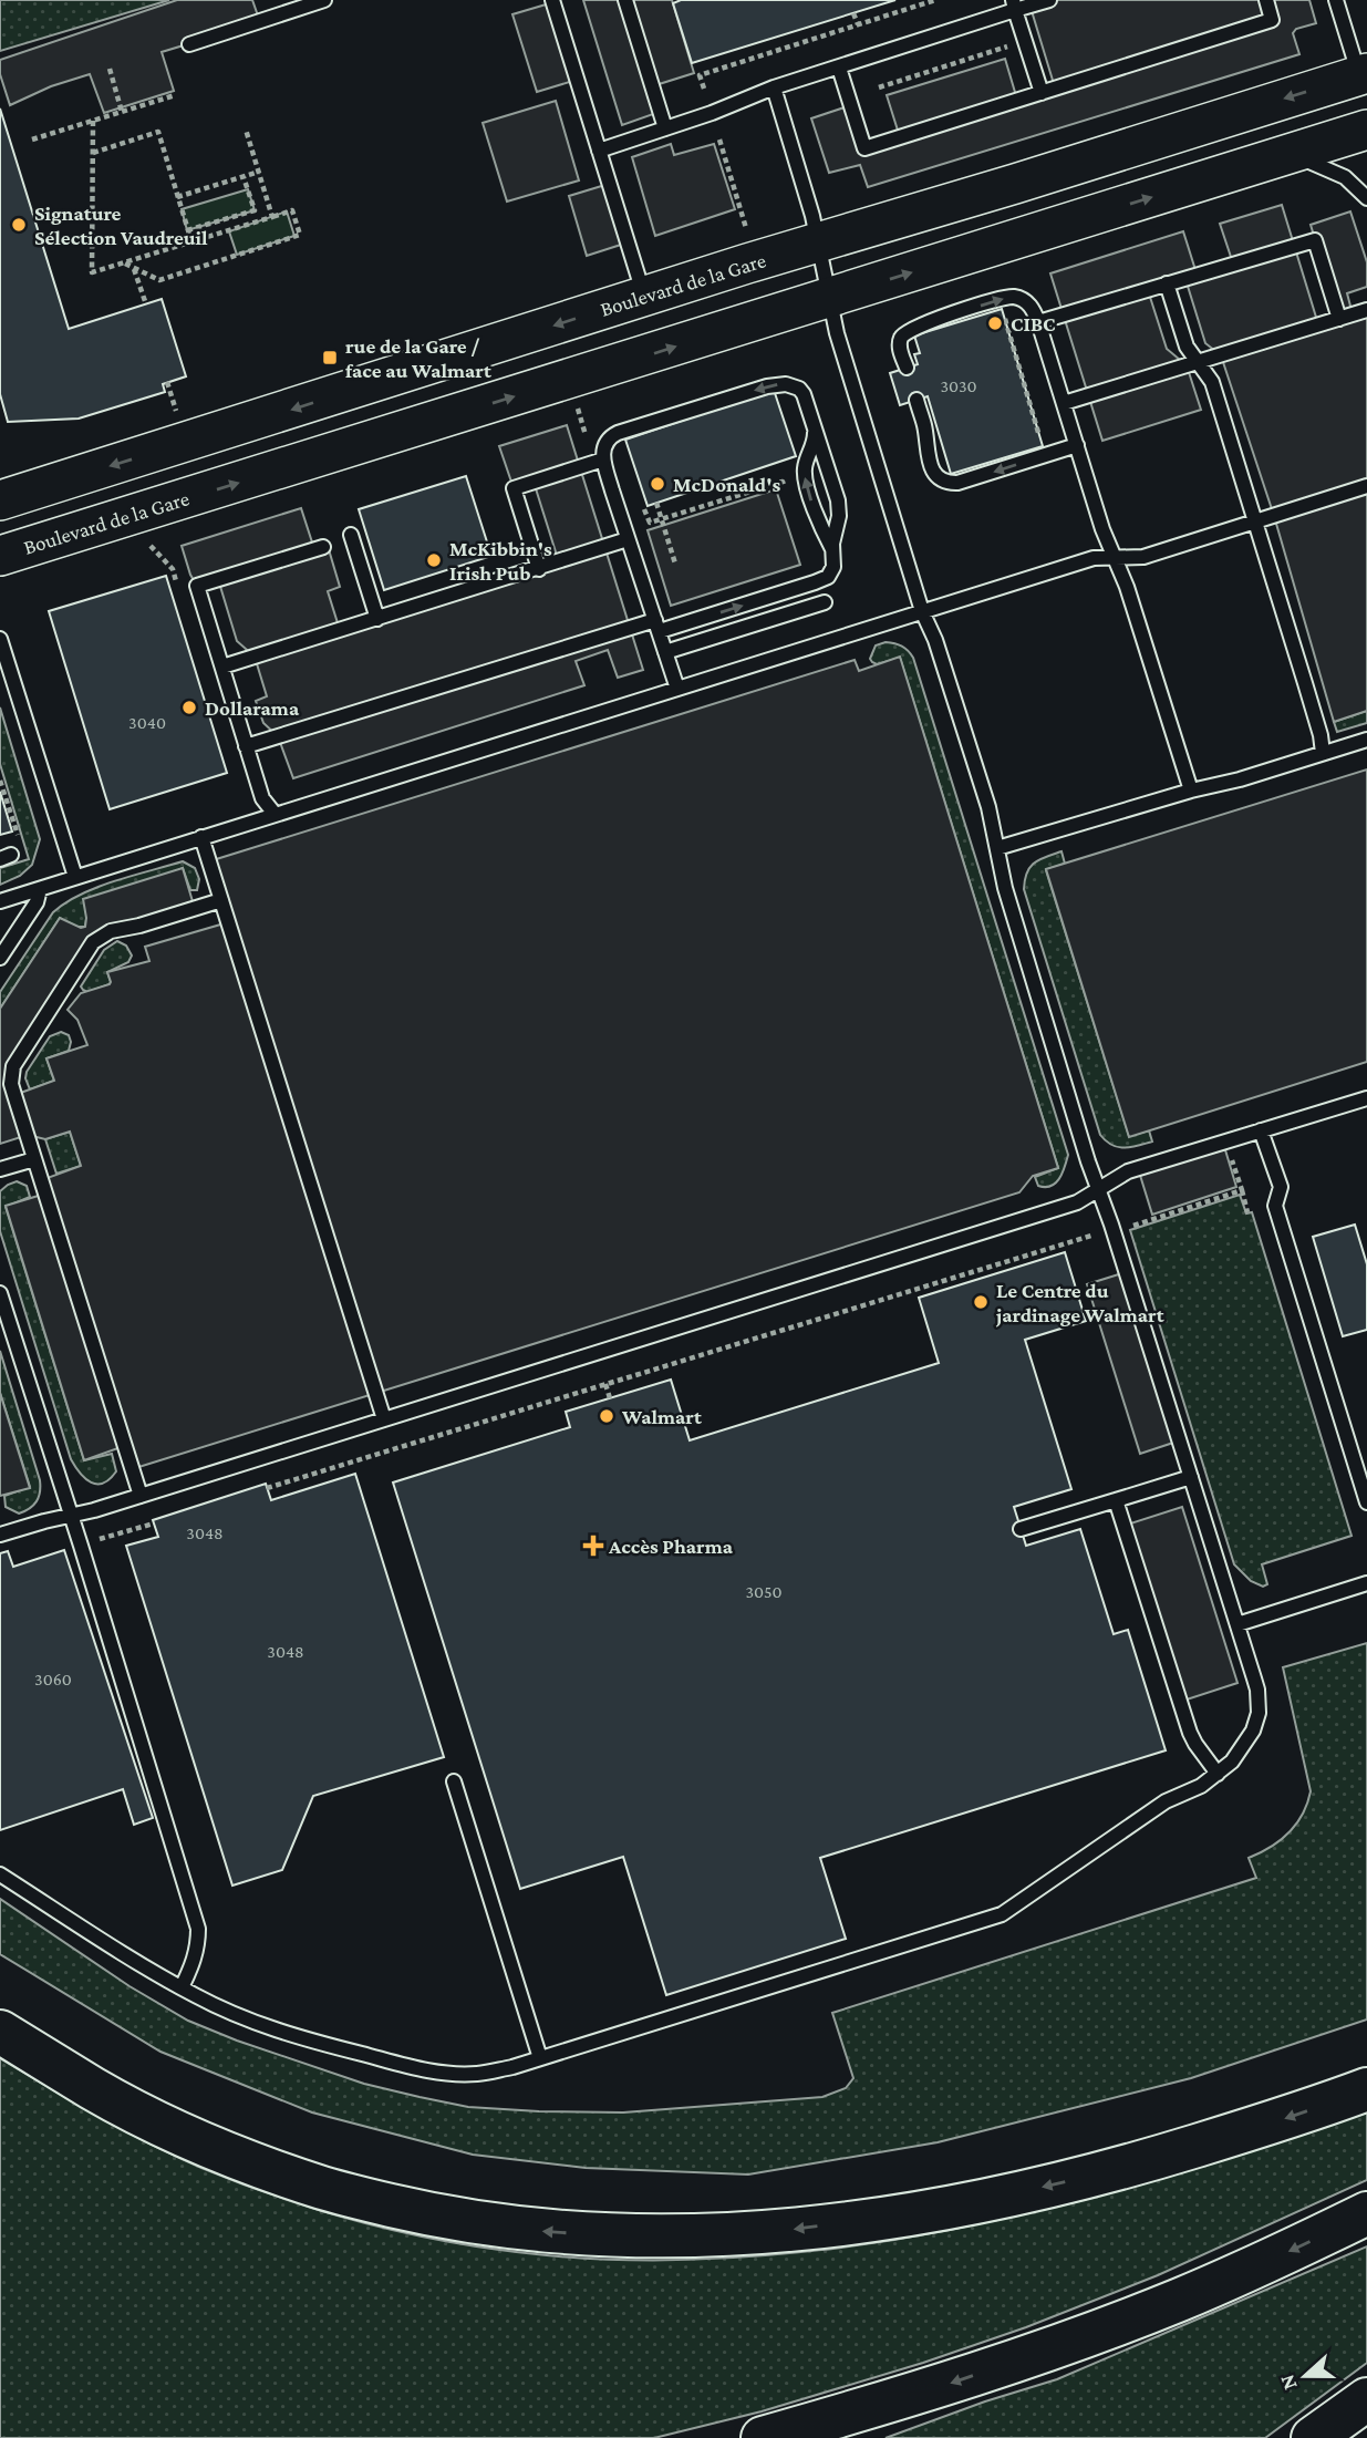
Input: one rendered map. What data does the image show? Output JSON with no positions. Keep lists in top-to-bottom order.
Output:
{
  "streets": {
    "main road": ["Boulevard de la Gare"]
  },
  "places": {
    "other": [
      "Signature Sélection Vaudreuil",
      "CIBC",
      "McDonald's",
      "McKibbin's Irish Pub",
      "Dollarama",
      "Le Centre du jardinage Walmart",
      "Walmart"
    ],
    "transit": ["rue de la Gare / face au Walmart"],
    "health": ["Accès Pharma"]
  },
  "house_numbers": [
    "3030",
    "3040",
    "3048",
    "3050",
    "3048",
    "3060"
  ],
  "north": "left"
}
